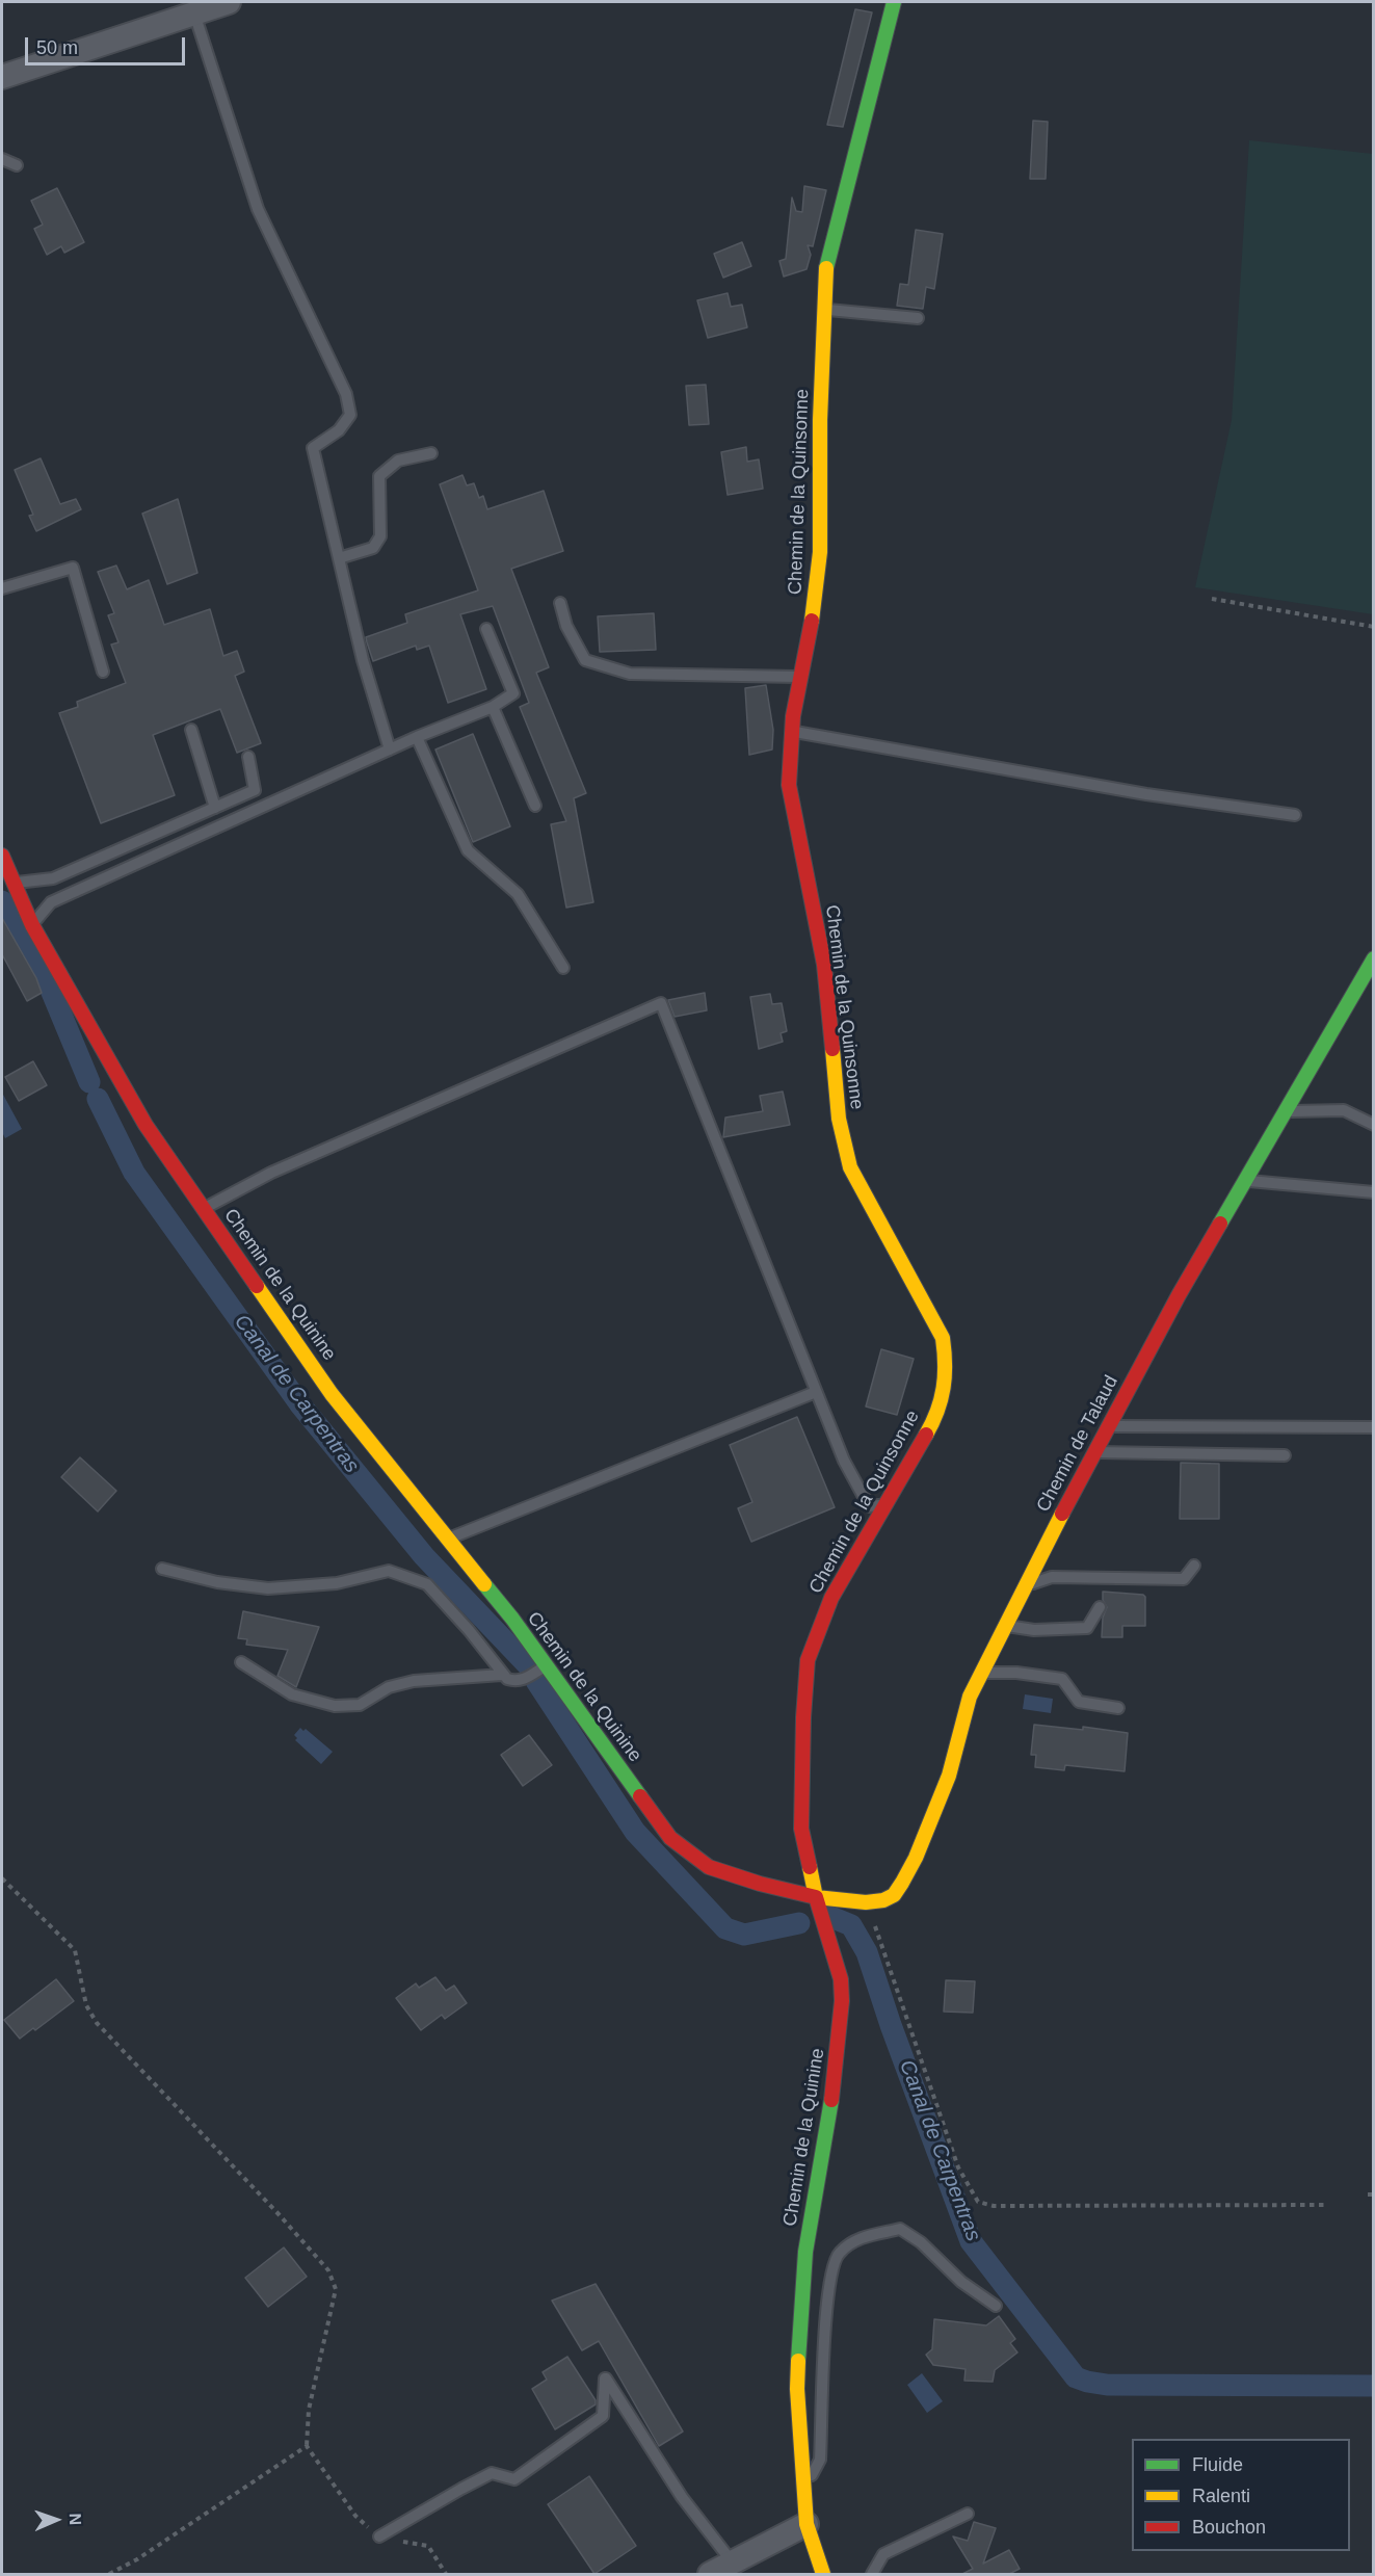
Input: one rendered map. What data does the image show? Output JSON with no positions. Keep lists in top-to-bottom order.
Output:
{
  "streets": {
    "street": ["Chemin de la Quinsonne", "Chemin de la Quinine", "Chemin de Talaud"]
  },
  "crossings": [
    ["Chemin de la Quinsonne", "Chemin de la Quinine"],
    ["Chemin de la Quinsonne", "Chemin de Talaud"],
    ["Chemin de la Quinine", "Chemin de Talaud"]
  ],
  "water": ["Canal de Carpentras"],
  "legend": ["Fluide", "Ralenti", "Bouchon"],
  "scale_bar": "50 m",
  "north": "right"
}
